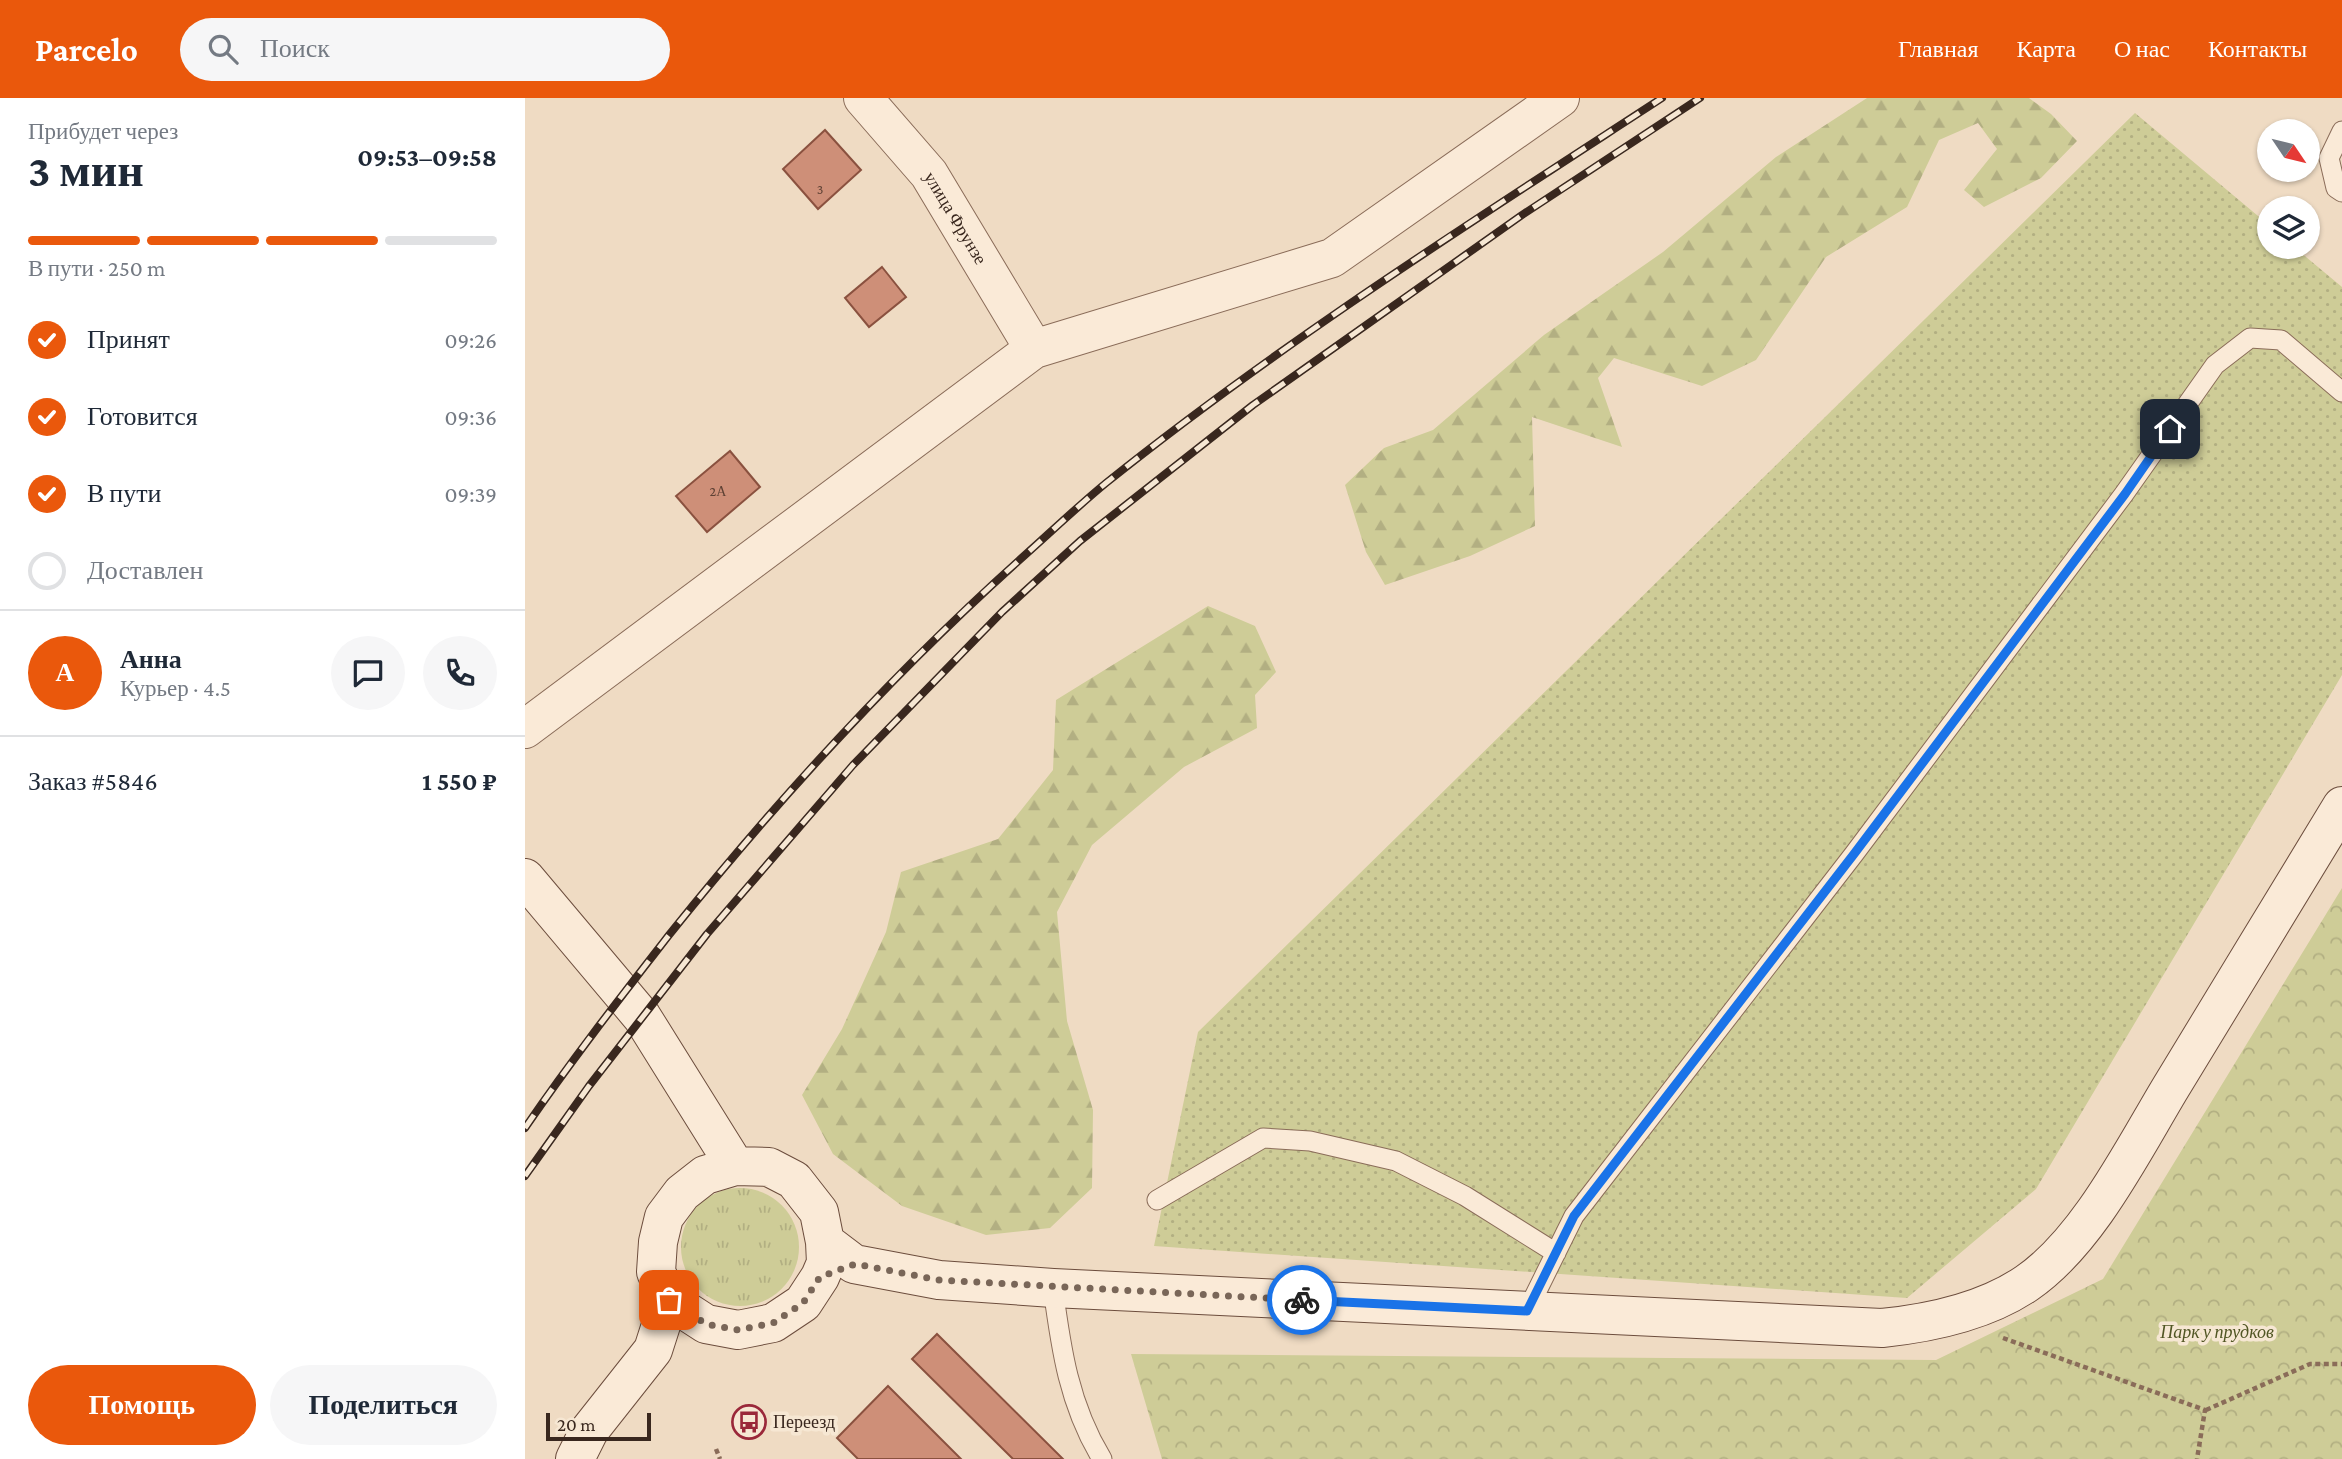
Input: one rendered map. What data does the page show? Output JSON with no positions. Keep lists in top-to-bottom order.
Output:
{
  "streets": {
    "street": ["улица Фрунзе"]
  },
  "parks": ["Парк у прудков"],
  "places": {
    "bus stop": ["Переезд"]
  },
  "house_numbers": ["3", "2А"],
  "scale_bar": "20 m",
  "north": "bottom right",
  "page": {
    "header": "Parcelo",
    "search": "Поиск",
    "nav": [
      "Главная",
      "Карта",
      "О нас",
      "Контакты"
    ],
    "heading": ["3 мин", "Прибудет через", "09:53–09:58"],
    "panel": [
      "Анна",
      "Курьер · 4.5",
      "Заказ #5846",
      "1 550 ₽"
    ],
    "bar": "В пути · 250 m",
    "list": [
      ["Принят", "09:26"],
      ["Готовится", "09:36"],
      ["В пути", "09:39"],
      "Доставлен"
    ],
    "round": "А",
    "buttons": ["Помощь", "Поделиться"],
    "scale": "20 m"
  }
}
